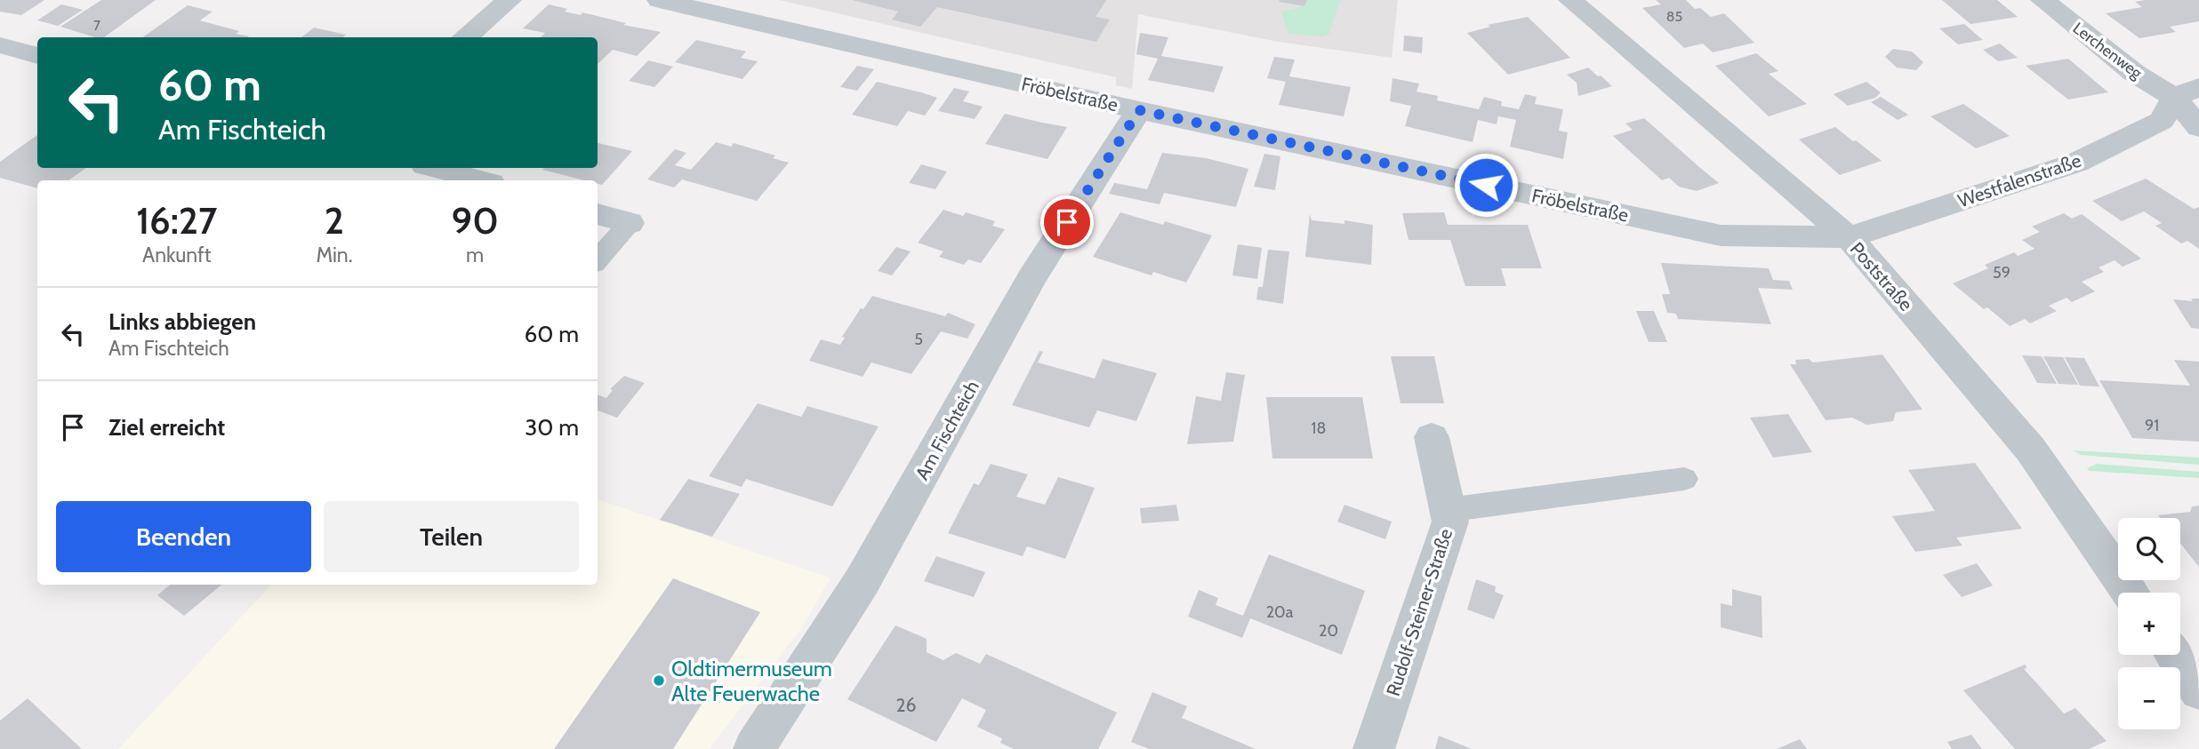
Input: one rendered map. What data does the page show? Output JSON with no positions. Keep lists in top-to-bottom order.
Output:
{
  "streets": {
    "street": [
      "Lerchenweg",
      "Fröbelstraße",
      "Westfalenstraße",
      "Poststraße",
      "Am Fischteich",
      "Rudolf-Steiner-Straße"
    ]
  },
  "crossings": [
    ["Lerchenweg", "Westfalenstraße"],
    ["Fröbelstraße", "Westfalenstraße"],
    ["Fröbelstraße", "Poststraße"],
    ["Fröbelstraße", "Am Fischteich"],
    ["Westfalenstraße", "Poststraße"]
  ],
  "places": ["Oldtimermuseum Alte Feuerwache"],
  "house_numbers": [
    "85",
    "7",
    "59",
    "5",
    "91",
    "18",
    "20a",
    "20",
    "26"
  ],
  "page": {
    "turn": ["60 m", "Am Fischteich"],
    "eta": [
      "16:27",
      "Ankunft",
      "2",
      "Min.",
      "90",
      "m"
    ],
    "list": [
      {
        "name": "Links abbiegen",
        "note": "Am Fischteich",
        "value": "60 m"
      },
      {
        "name": "Ziel erreicht",
        "value": "30 m"
      }
    ],
    "buttons": ["Beenden", "Teilen"],
    "map_buttons": ["+", "−"]
  }
}
